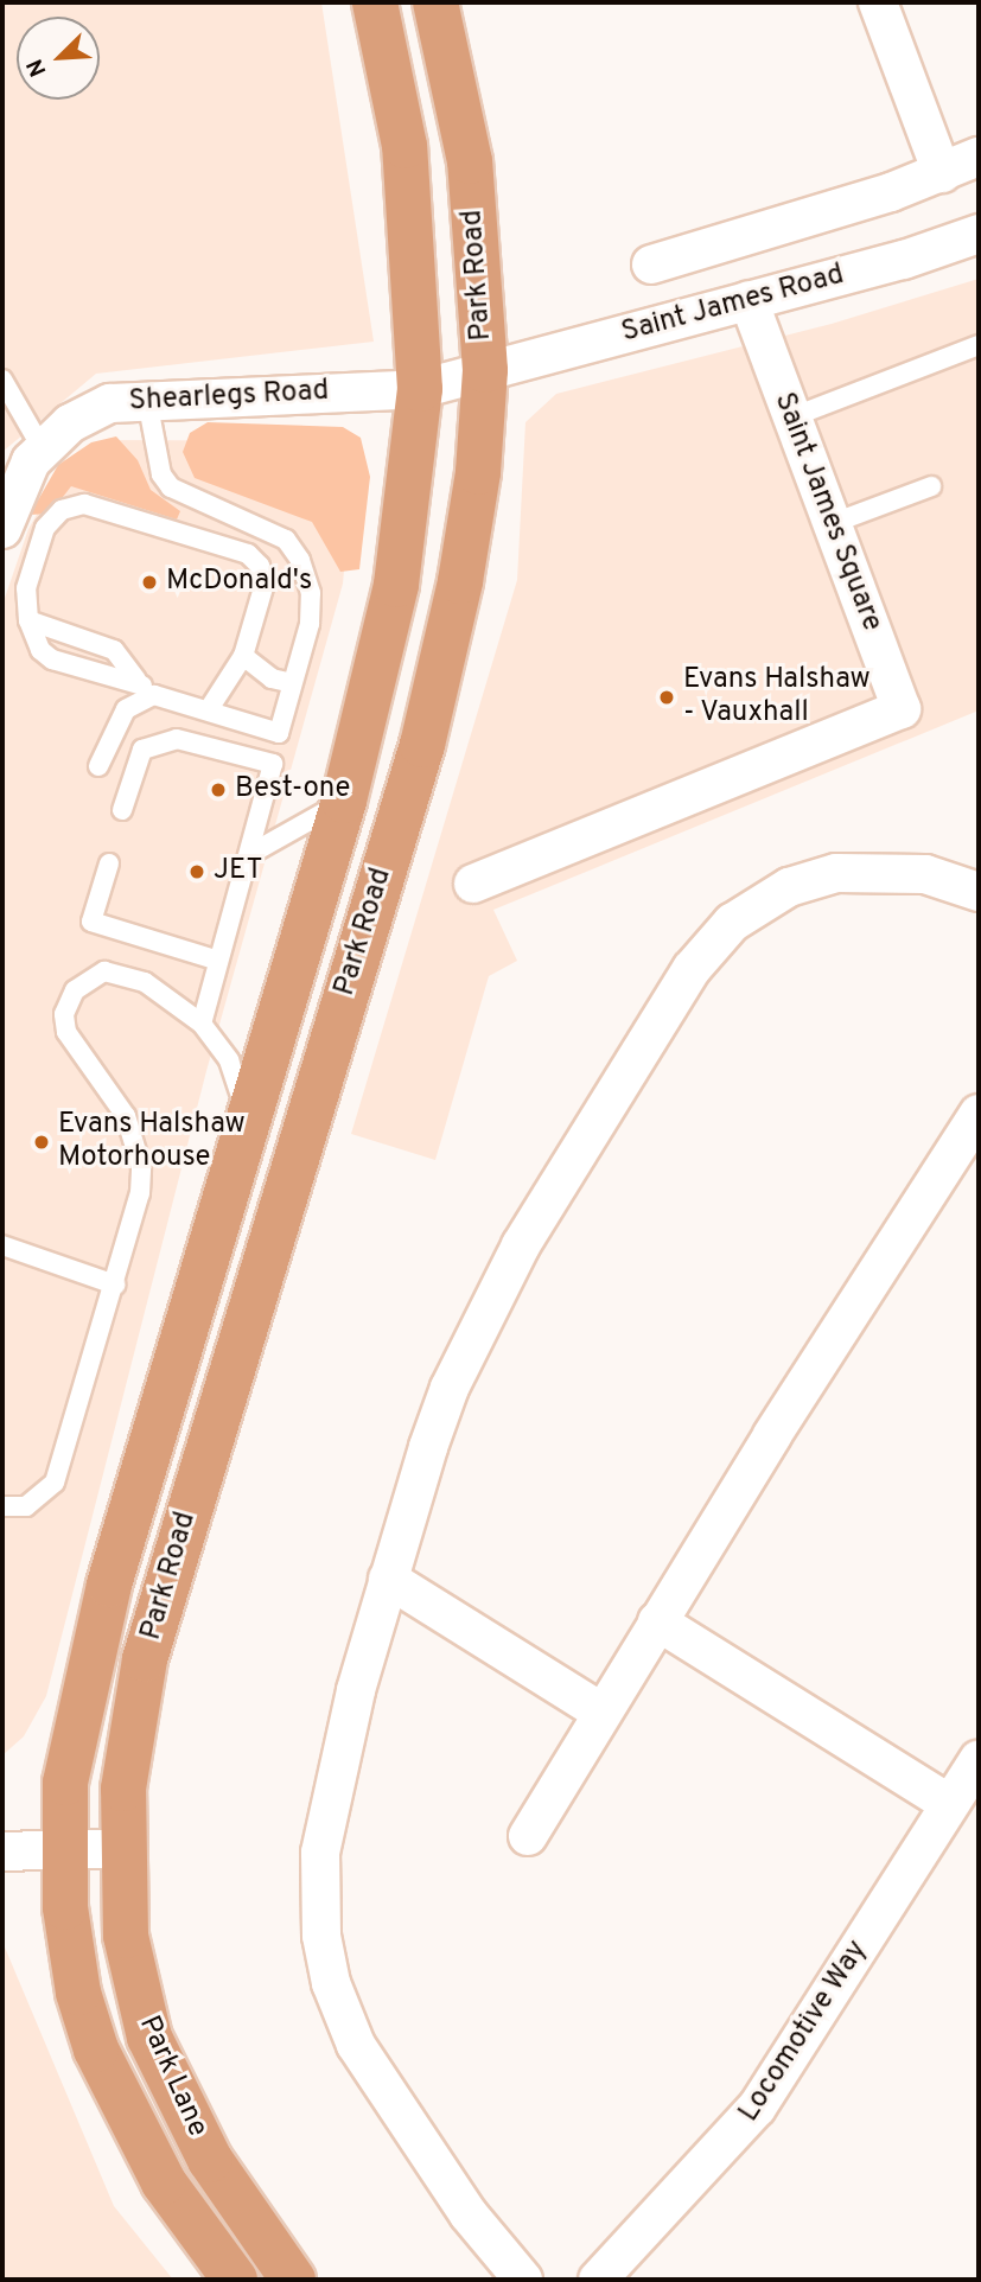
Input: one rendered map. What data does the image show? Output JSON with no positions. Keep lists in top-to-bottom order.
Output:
{
  "streets": {
    "highway": ["Park Road", "Park Lane"],
    "street": [
      "Saint James Road",
      "Shearlegs Road",
      "Saint James Square",
      "Locomotive Way"
    ]
  },
  "crossings": [
    ["Park Road", "Saint James Road"],
    ["Park Road", "Shearlegs Road"],
    ["Park Road", "Park Lane"],
    ["Saint James Road", "Shearlegs Road"],
    ["Saint James Road", "Saint James Square"]
  ],
  "places": [
    "McDonald's",
    "Evans Halshaw - Vauxhall",
    "Best-one",
    "JET",
    "Evans Halshaw Motorhouse"
  ],
  "north": "bottom left"
}
